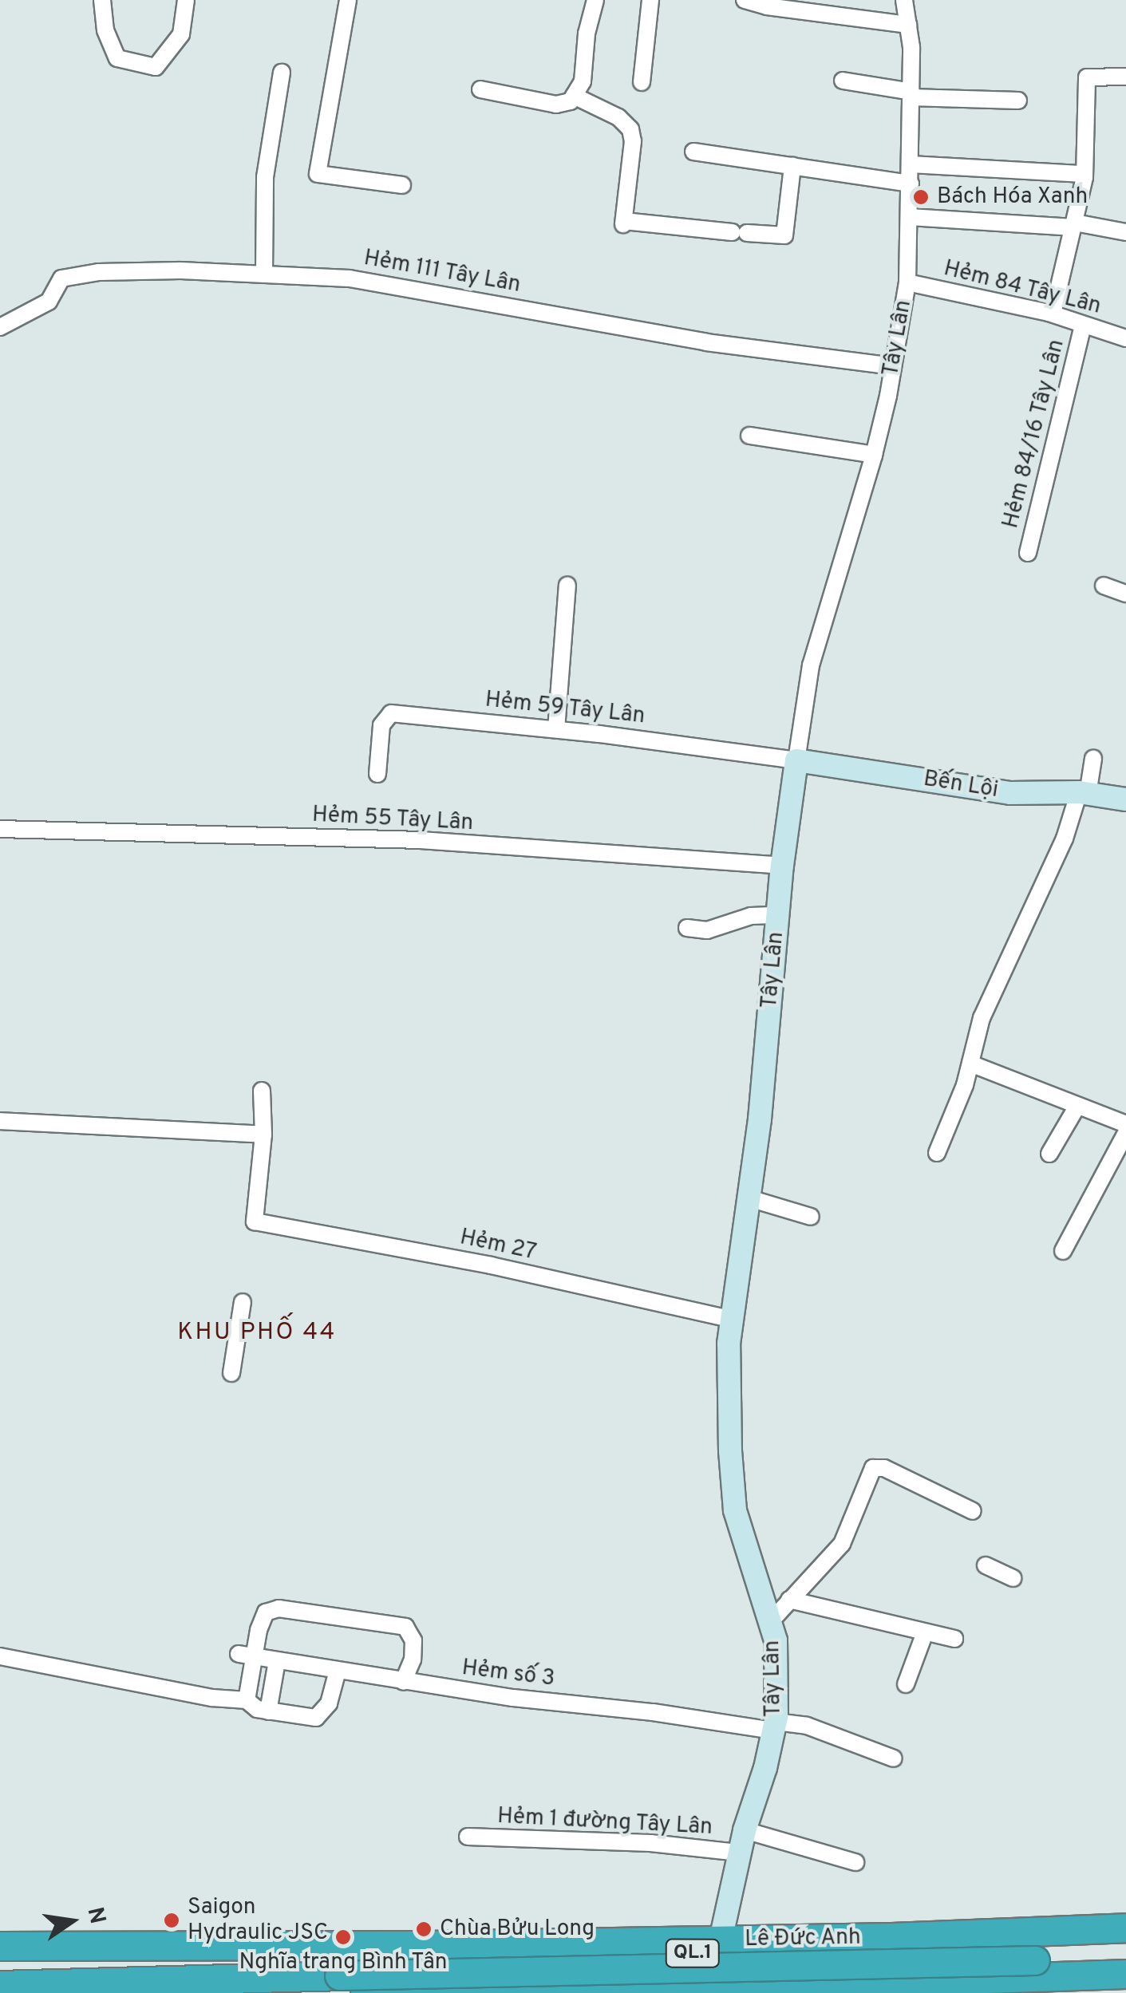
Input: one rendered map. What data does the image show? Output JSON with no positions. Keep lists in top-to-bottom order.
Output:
{
  "streets": {
    "highway": ["Lê Đức Anh", "QL.1"],
    "street": [
      "Hẻm 111 Tây Lân",
      "Hẻm 84 Tây Lân",
      "Tây Lân",
      "Hẻm 84/16 Tây Lân",
      "Hẻm 59 Tây Lân",
      "Bến Lội",
      "Hẻm 55 Tây Lân",
      "Hẻm 27",
      "Hẻm số 3",
      "Hẻm 1 đường Tây Lân"
    ]
  },
  "crossings": [
    ["Hẻm 111 Tây Lân", "Tây Lân"],
    ["Hẻm 84 Tây Lân", "Tây Lân"],
    ["Hẻm 84 Tây Lân", "Hẻm 84/16 Tây Lân"],
    ["Tây Lân", "Hẻm 59 Tây Lân"],
    ["Tây Lân", "Bến Lội"],
    ["Tây Lân", "Hẻm 55 Tây Lân"],
    ["Tây Lân", "Hẻm 27"],
    ["Tây Lân", "Hẻm số 3"],
    ["Tây Lân", "Hẻm 1 đường Tây Lân"],
    ["Tây Lân", "Lê Đức Anh"],
    ["Hẻm 59 Tây Lân", "Bến Lội"]
  ],
  "districts": ["KHU PHỐ 44"],
  "places": [
    "Bách Hóa Xanh",
    "Saigon Hydraulic JSC",
    "Chùa Bửu Long",
    "Nghĩa trang Bình Tân"
  ],
  "north": "right"
}
